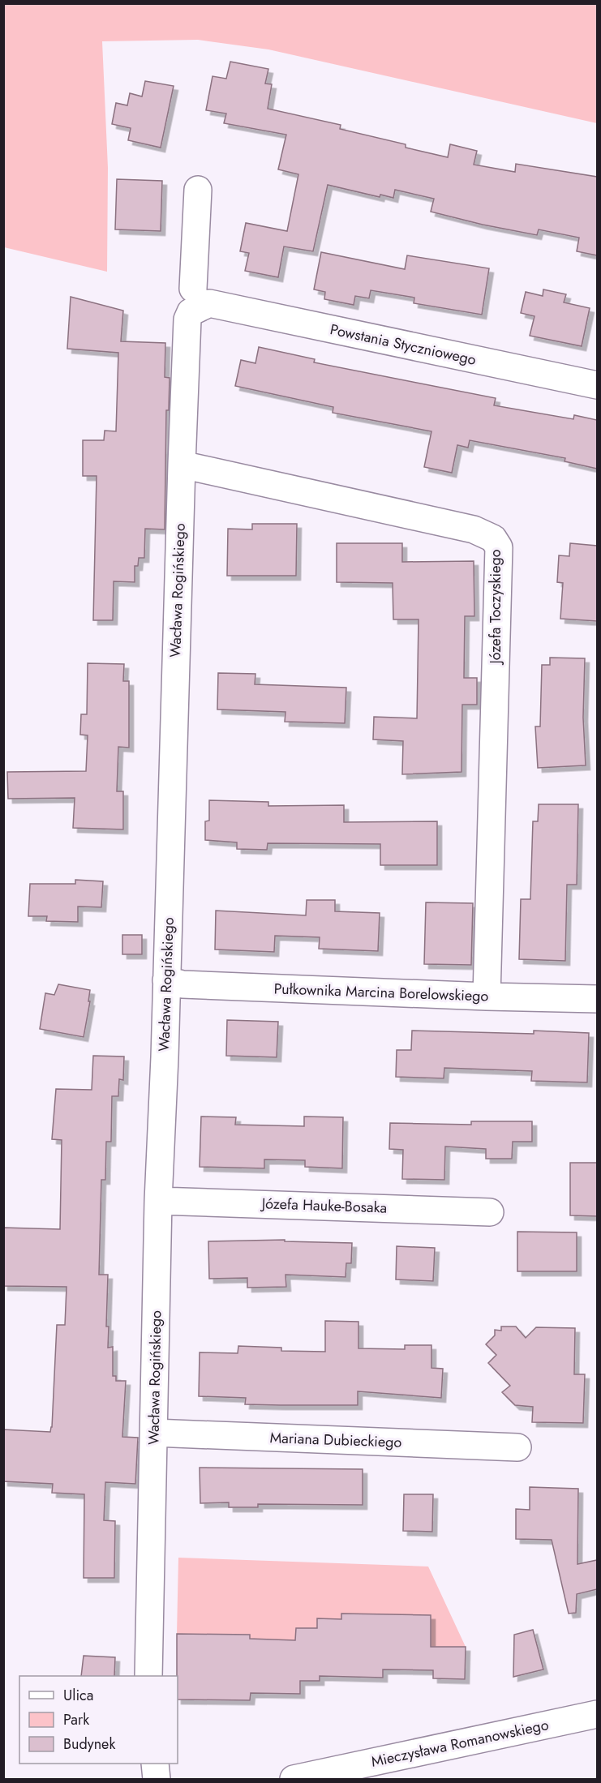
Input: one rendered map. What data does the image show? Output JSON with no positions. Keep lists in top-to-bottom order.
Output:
{
  "streets": {
    "street": [
      "Powstania Styczniowego",
      "Wacława Rogińskiego",
      "Józefa Toczyskiego",
      "Pułkownika Marcina Borelowskiego",
      "Józefa Hauke-Bosaka",
      "Mariana Dubieckiego",
      "Mieczysława Romanowskiego"
    ]
  },
  "crossings": [
    ["Powstania Styczniowego", "Wacława Rogińskiego"],
    ["Wacława Rogińskiego", "Józefa Toczyskiego"],
    ["Wacława Rogińskiego", "Pułkownika Marcina Borelowskiego"],
    ["Wacława Rogińskiego", "Józefa Hauke-Bosaka"],
    ["Wacława Rogińskiego", "Mariana Dubieckiego"],
    ["Józefa Toczyskiego", "Pułkownika Marcina Borelowskiego"]
  ],
  "legend": ["Ulica", "Park", "Budynek"]
}
